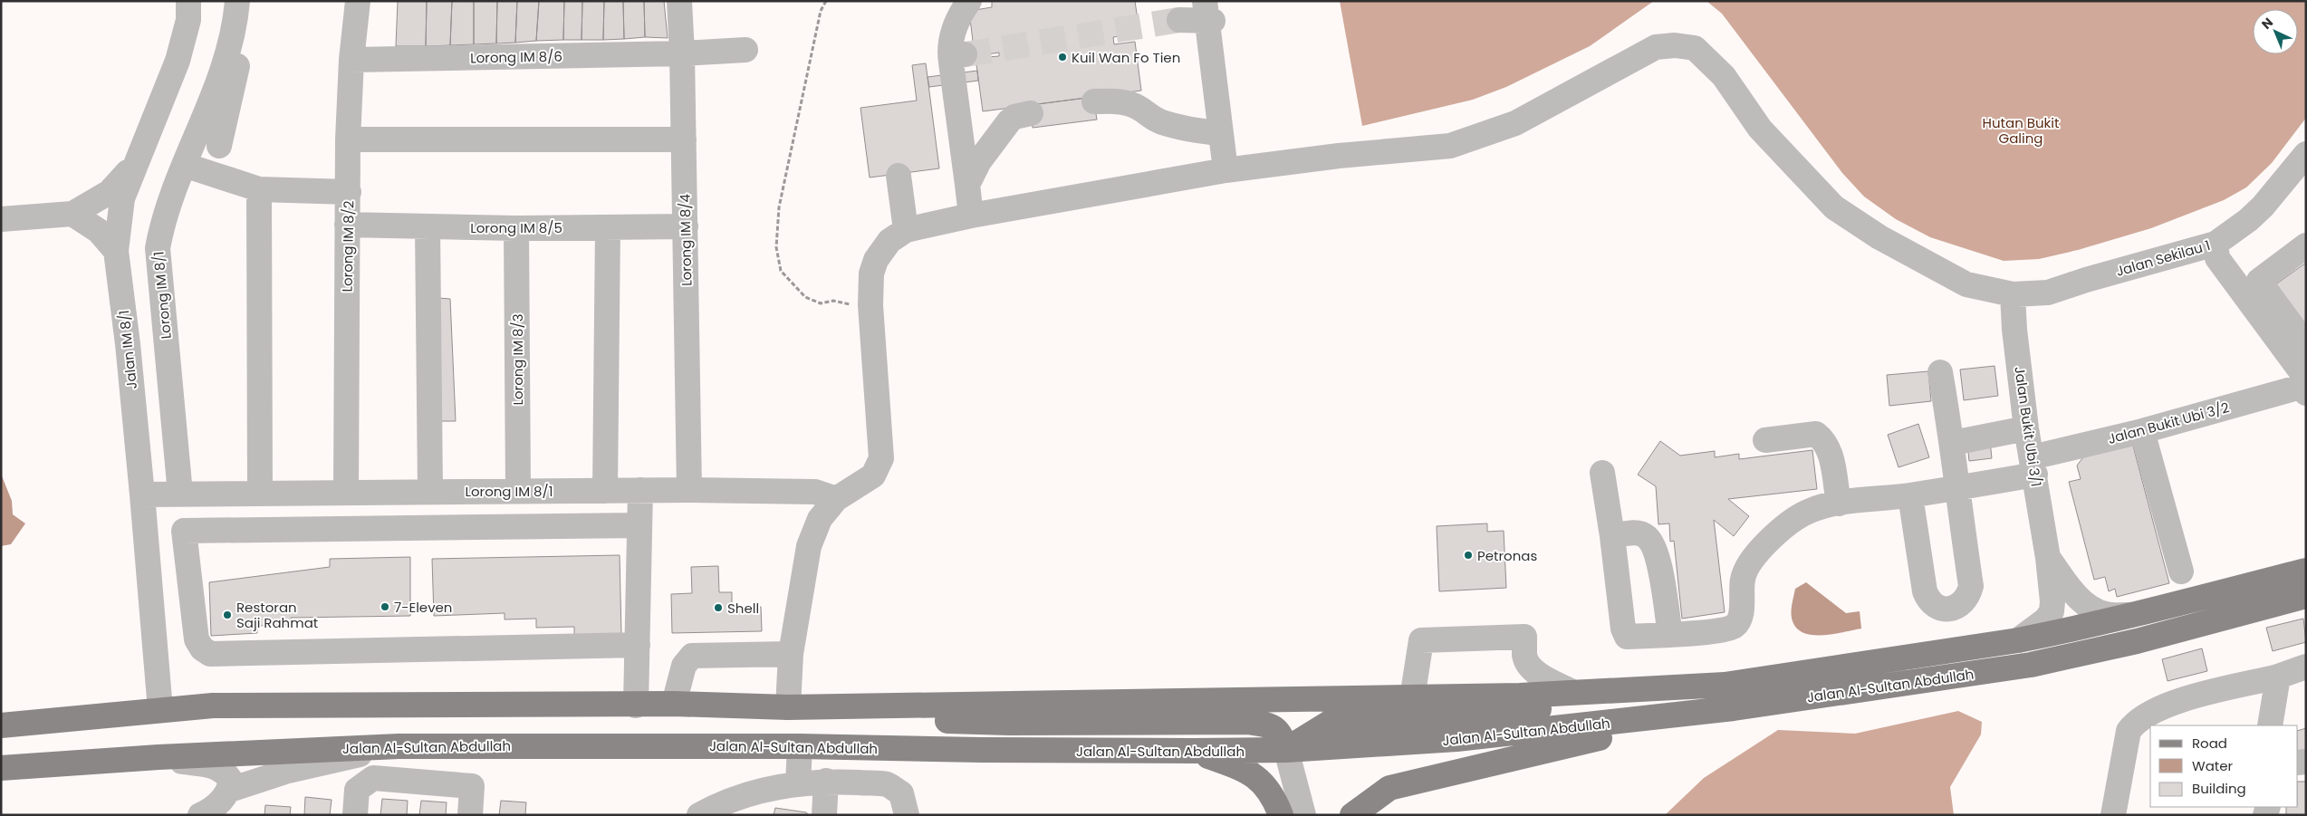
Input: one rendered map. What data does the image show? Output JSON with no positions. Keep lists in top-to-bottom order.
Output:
{
  "streets": {
    "main road": ["Jalan Al-Sultan Abdullah"],
    "street": [
      "Lorong IM 8/6",
      "Lorong IM 8/5",
      "Lorong IM 8/4",
      "Lorong IM 8/2",
      "Jalan Sekilau 1",
      "Lorong IM 8/1",
      "Jalan IM 8/1",
      "Lorong IM 8/3",
      "Jalan Bukit Ubi 3/2",
      "Jalan Bukit Ubi 3/1"
    ]
  },
  "crossings": [
    ["Lorong IM 8/6", "Lorong IM 8/4"],
    ["Lorong IM 8/6", "Lorong IM 8/2"],
    ["Lorong IM 8/5", "Lorong IM 8/4"],
    ["Lorong IM 8/5", "Lorong IM 8/2"],
    ["Lorong IM 8/5", "Lorong IM 8/3"],
    ["Lorong IM 8/4", "Lorong IM 8/1"],
    ["Lorong IM 8/2", "Lorong IM 8/1"],
    ["Jalan Sekilau 1", "Jalan Bukit Ubi 3/1"],
    ["Lorong IM 8/1", "Jalan IM 8/1"],
    ["Lorong IM 8/1", "Lorong IM 8/3"],
    ["Jalan IM 8/1", "Jalan Al-Sultan Abdullah"],
    ["Jalan Bukit Ubi 3/2", "Jalan Bukit Ubi 3/1"],
    ["Jalan Bukit Ubi 3/1", "Jalan Al-Sultan Abdullah"]
  ],
  "parks": ["Hutan Bukit Galing"],
  "places": [
    "Kuil Wan Fo Tien",
    "Petronas",
    "7-Eleven",
    "Shell",
    "Restoran Saji Rahmat"
  ],
  "legend": ["Road", "Water", "Building"],
  "north": "top left"
}
